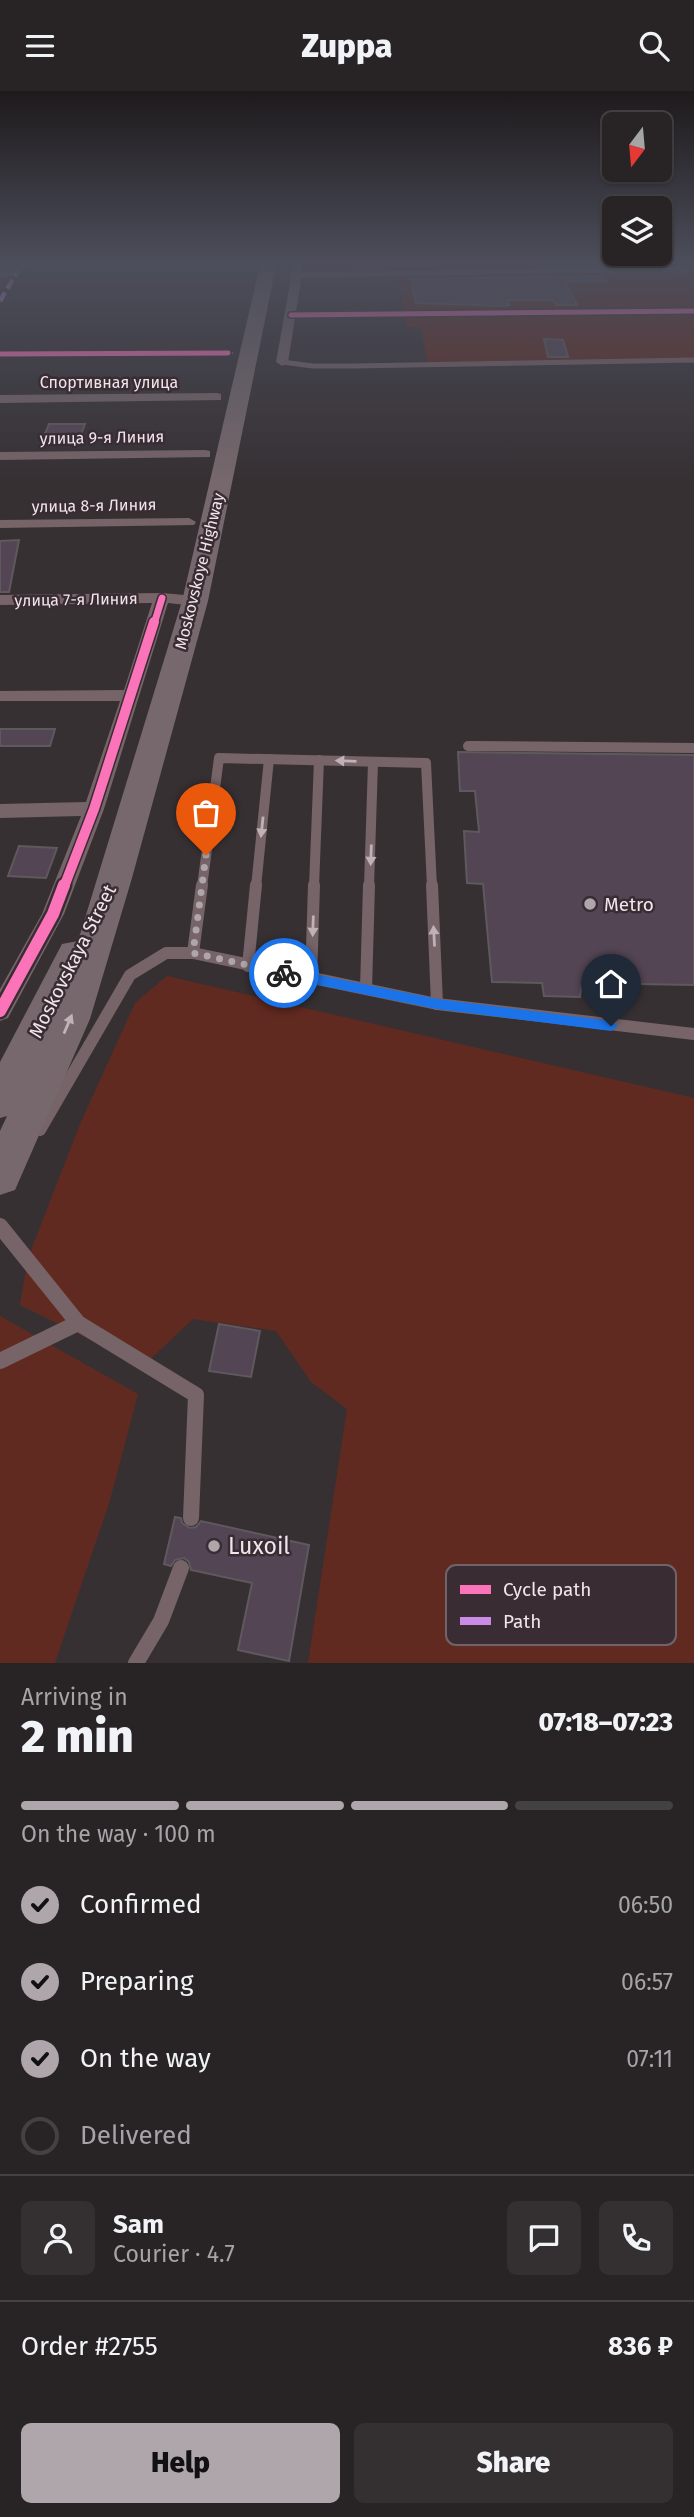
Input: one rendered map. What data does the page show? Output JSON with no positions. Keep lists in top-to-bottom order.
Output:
{
  "streets": {
    "highway": ["Moskovskoye Highway", "Moskovskaya Street"],
    "street": [
      "Спортивная улица",
      "улица 9-я Линия",
      "улица 8-я Линия",
      "улица 7-я Линия"
    ]
  },
  "crossings": [
    ["Moskovskoye Highway", "улица 7-я Линия"],
    ["Moskovskoye Highway", "Moskovskaya Street"]
  ],
  "places": ["Metro", "Luxoil"],
  "legend": ["Cycle path", "Path"],
  "north": "bottom",
  "page": {
    "header": "Zuppa",
    "heading": ["2 min", "Arriving in", "07:18–07:23"],
    "panel": [
      "Sam",
      "Courier · 4.7",
      "Order #2755",
      "836 ₽"
    ],
    "bar": "On the way · 100 m",
    "list": [
      ["Confirmed", "06:50"],
      ["Preparing", "06:57"],
      ["On the way", "07:11"],
      "Delivered"
    ],
    "buttons": ["Help", "Share"]
  }
}
